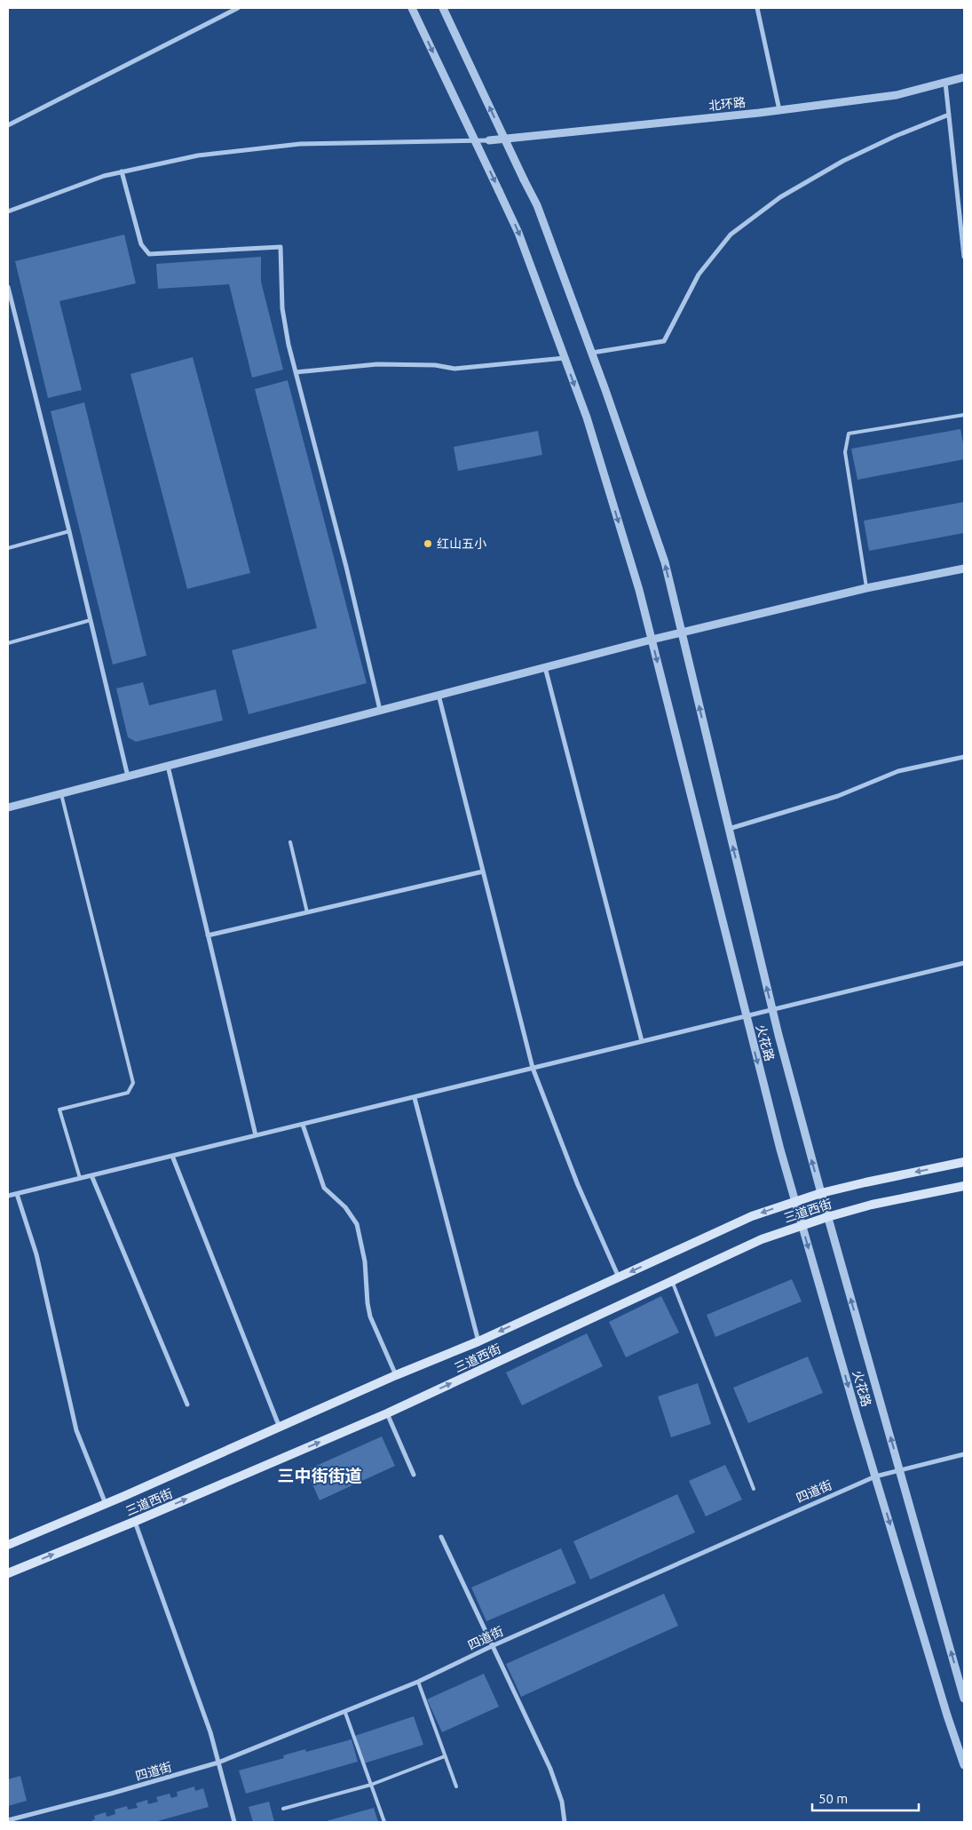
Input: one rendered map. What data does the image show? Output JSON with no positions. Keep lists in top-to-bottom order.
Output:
{
  "streets": {
    "main road": ["三道西街"],
    "street": ["北环路", "火花路", "四道街"]
  },
  "crossings": [
    ["火花路", "三道西街"],
    ["火花路", "四道街"]
  ],
  "districts": ["三中街街道"],
  "places": ["红山五小"],
  "scale_bar": "50 m"
}
